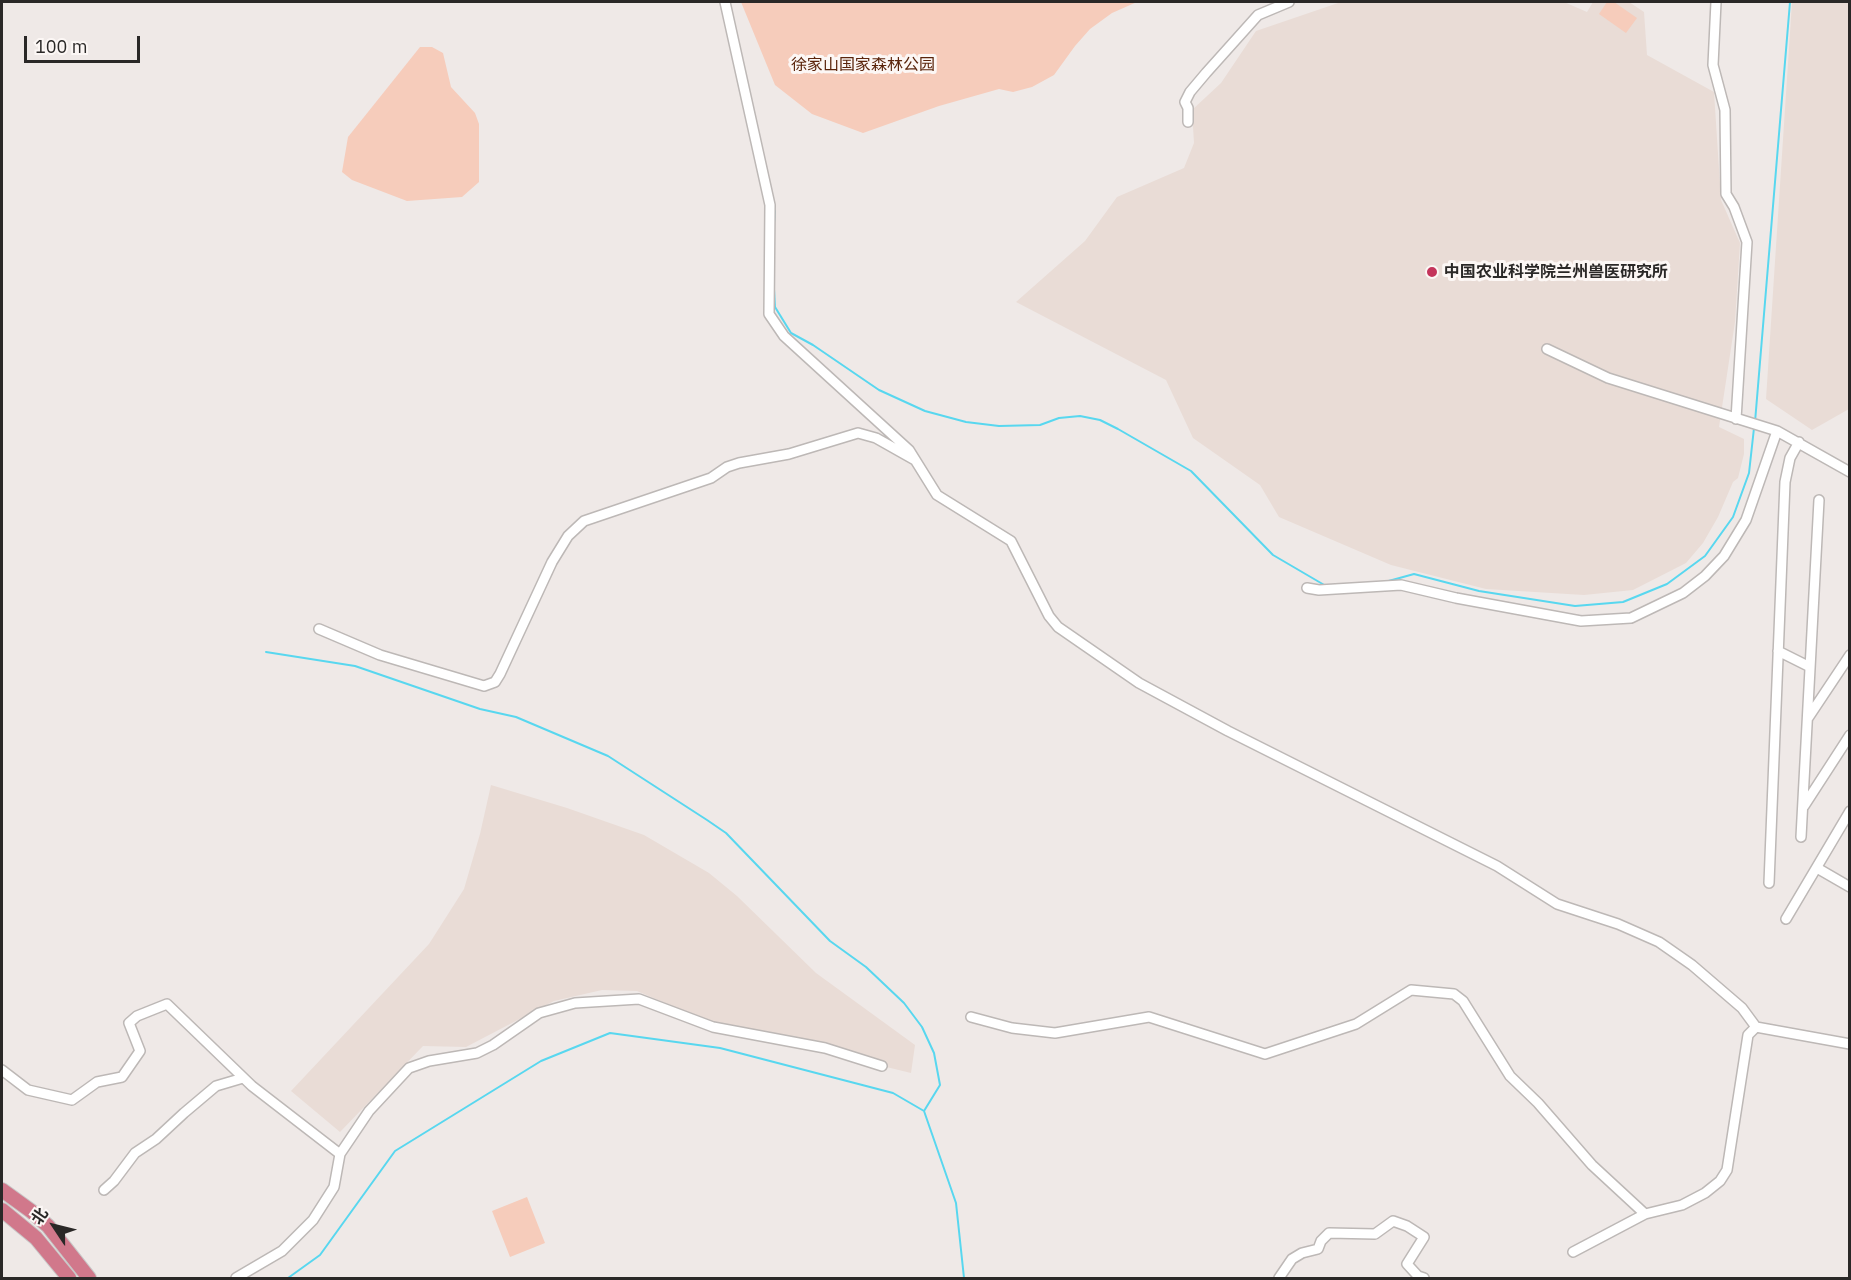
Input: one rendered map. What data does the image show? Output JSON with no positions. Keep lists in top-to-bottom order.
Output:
{
  "parks": ["徐家山国家森林公园"],
  "places": ["中国农业科学院兰州兽医研究所"],
  "scale_bar": "100 m",
  "north": "top left"
}
